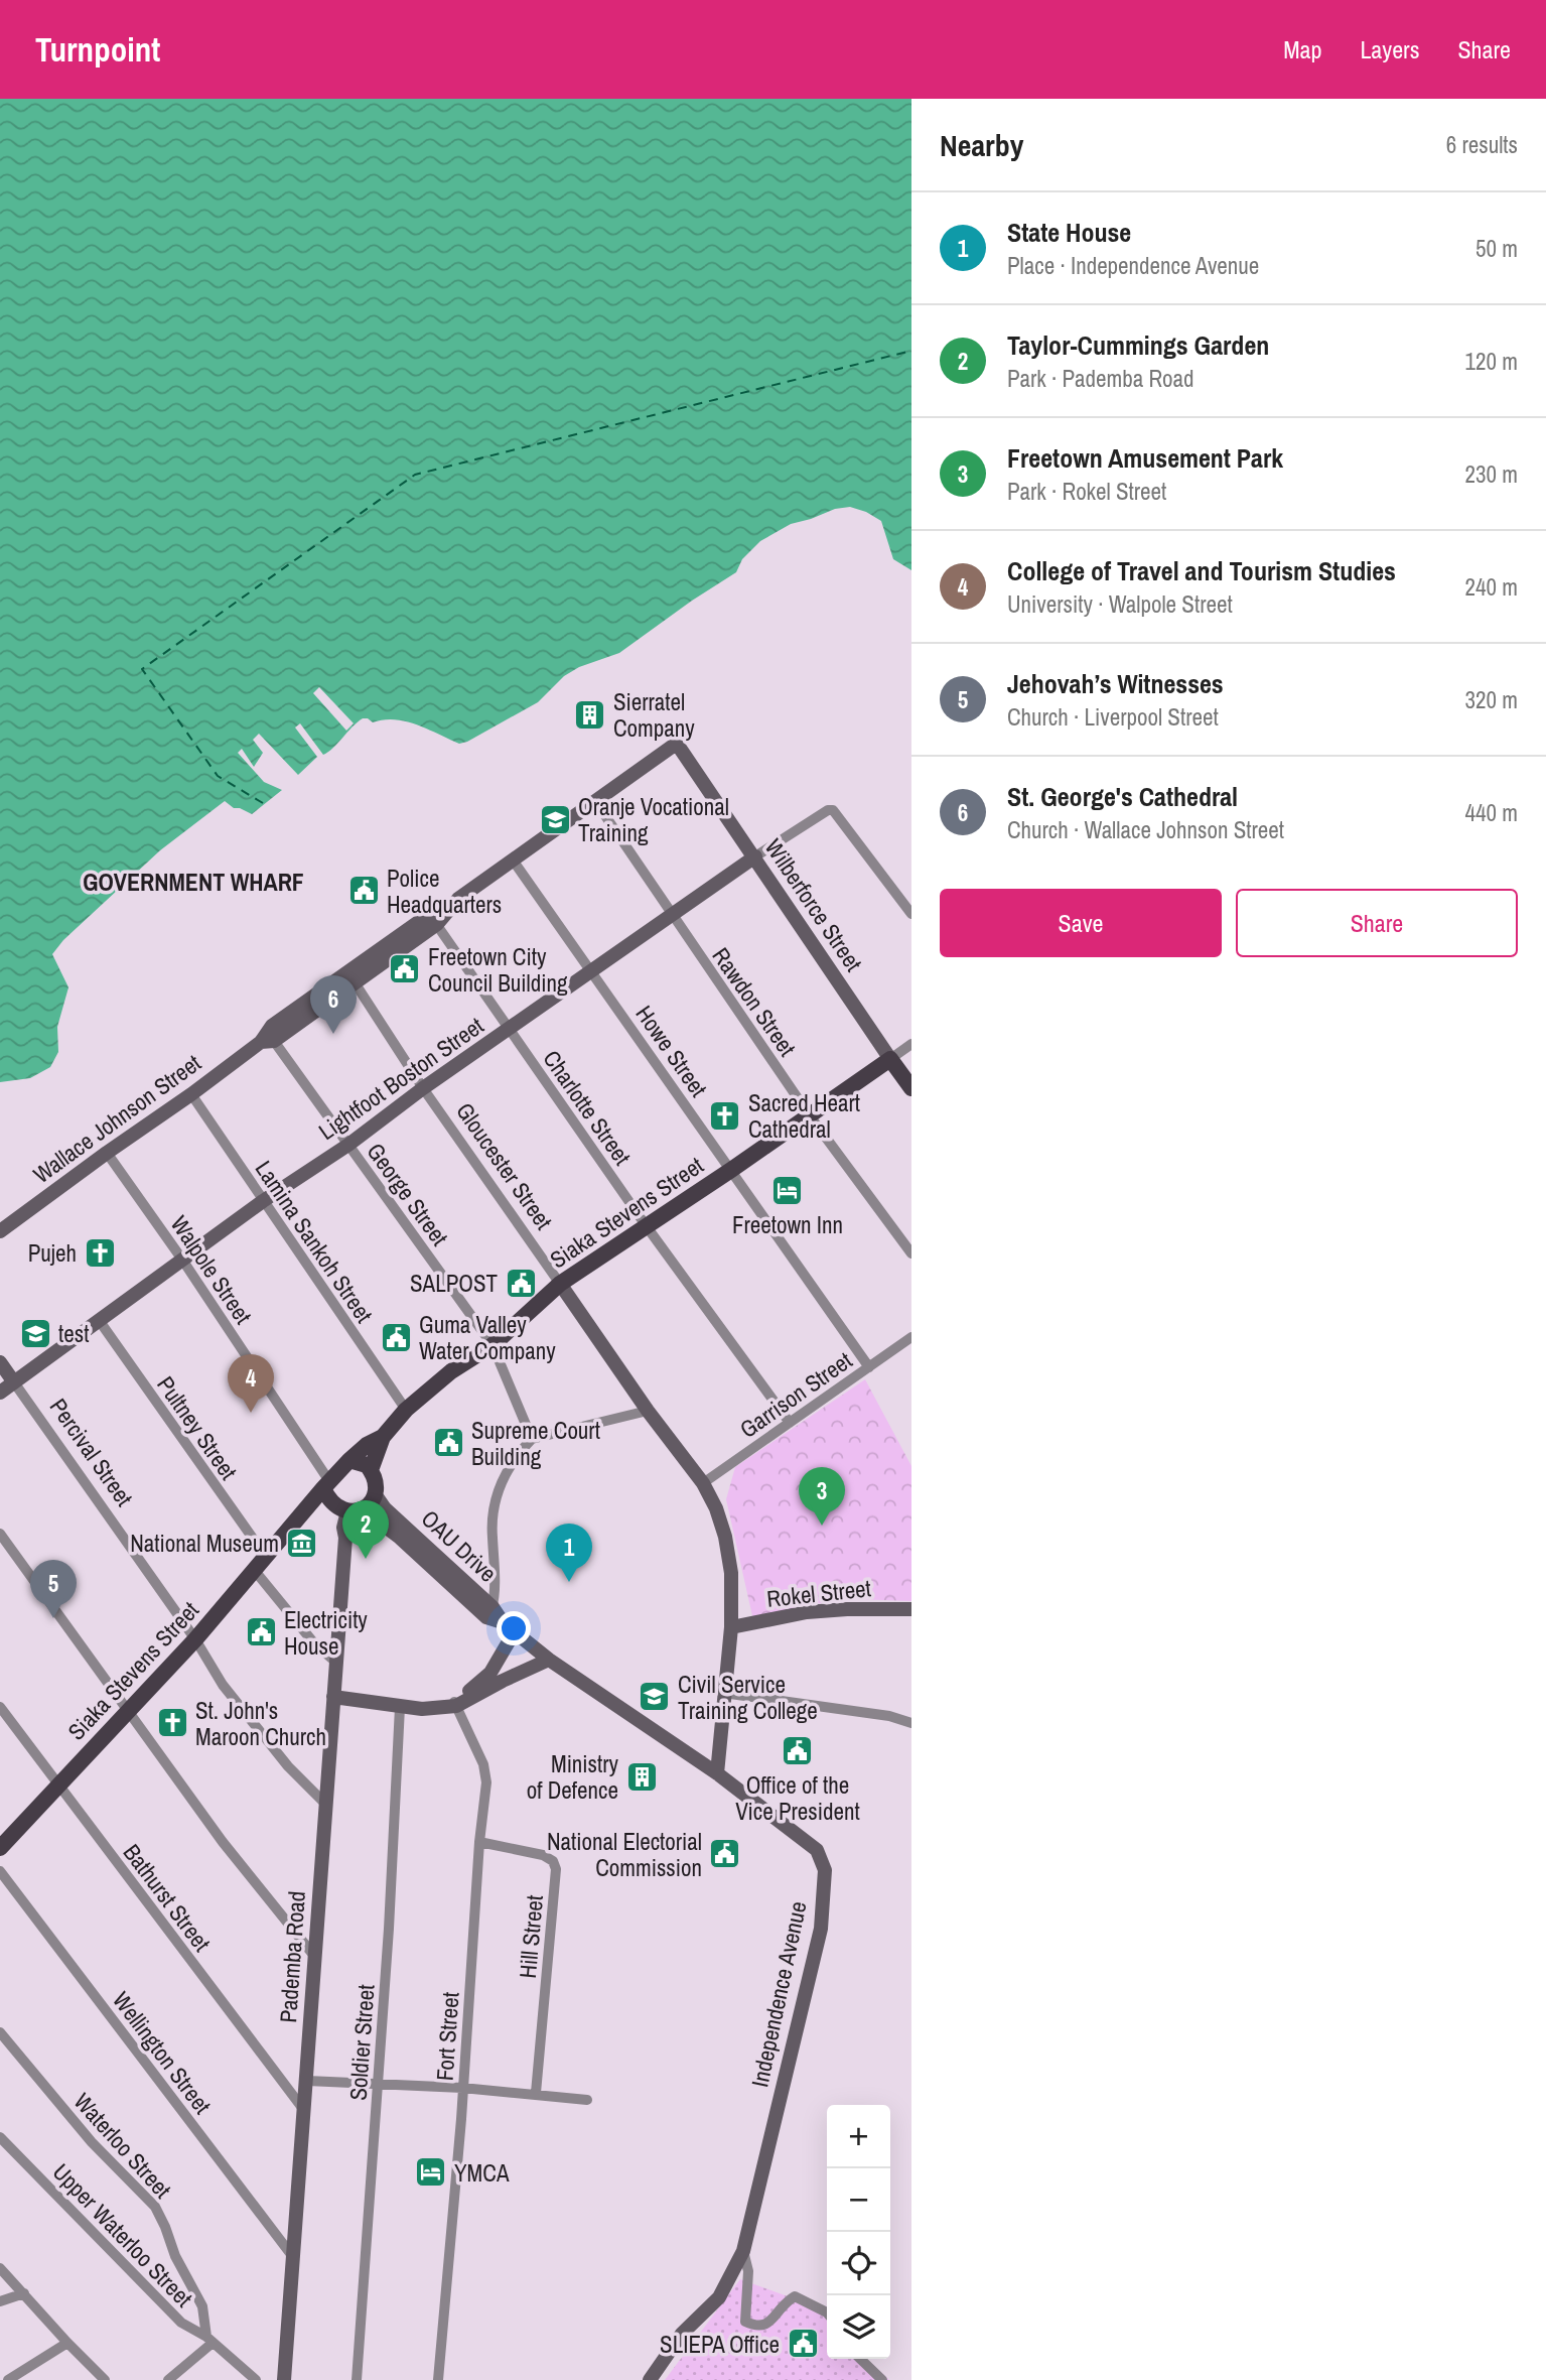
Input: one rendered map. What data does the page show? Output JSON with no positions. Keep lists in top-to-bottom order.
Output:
{
  "streets": {
    "main road": ["Wilberforce Street", "Siaka Stevens Street"],
    "street": [
      "Rawdon Street",
      "Howe Street",
      "Lightfoot Boston Street",
      "Charlotte Street",
      "Wallace Johnson Street",
      "Gloucester Street",
      "George Street",
      "Lamina Sankoh Street",
      "Walpole Street",
      "Garrison Street",
      "Pultney Street",
      "Percival Street",
      "OAU Drive",
      "Rokel Street",
      "Bathurst Street",
      "Hill Street",
      "Pademba Road",
      "Independence Avenue",
      "Fort Street",
      "Soldier Street",
      "Wellington Street",
      "Waterloo Street",
      "Upper Waterloo Street"
    ]
  },
  "crossings": [
    ["Wilberforce Street", "Lightfoot Boston Street"],
    ["Wilberforce Street", "Wallace Johnson Street"],
    ["Wilberforce Street", "Siaka Stevens Street"],
    ["Rawdon Street", "Lightfoot Boston Street"],
    ["Rawdon Street", "Wallace Johnson Street"],
    ["Rawdon Street", "Siaka Stevens Street"],
    ["Howe Street", "Lightfoot Boston Street"],
    ["Howe Street", "Wallace Johnson Street"],
    ["Howe Street", "Siaka Stevens Street"],
    ["Howe Street", "Garrison Street"],
    ["Lightfoot Boston Street", "Charlotte Street"],
    ["Lightfoot Boston Street", "Gloucester Street"],
    ["Lightfoot Boston Street", "George Street"],
    ["Lightfoot Boston Street", "Lamina Sankoh Street"],
    ["Lightfoot Boston Street", "Walpole Street"],
    ["Lightfoot Boston Street", "Pultney Street"],
    ["Lightfoot Boston Street", "Percival Street"],
    ["Charlotte Street", "Wallace Johnson Street"],
    ["Charlotte Street", "Siaka Stevens Street"],
    ["Charlotte Street", "Garrison Street"],
    ["Wallace Johnson Street", "Gloucester Street"],
    ["Wallace Johnson Street", "George Street"],
    ["Wallace Johnson Street", "Lamina Sankoh Street"],
    ["Wallace Johnson Street", "Walpole Street"],
    ["Gloucester Street", "Siaka Stevens Street"],
    ["Gloucester Street", "Garrison Street"],
    ["Gloucester Street", "Rokel Street"],
    ["Gloucester Street", "Independence Avenue"],
    ["George Street", "Siaka Stevens Street"],
    ["Siaka Stevens Street", "Lamina Sankoh Street"],
    ["Siaka Stevens Street", "Walpole Street"],
    ["Siaka Stevens Street", "Pultney Street"],
    ["Siaka Stevens Street", "Percival Street"],
    ["Siaka Stevens Street", "OAU Drive"],
    ["Siaka Stevens Street", "Bathurst Street"],
    ["Siaka Stevens Street", "Pademba Road"],
    ["Walpole Street", "OAU Drive"],
    ["Walpole Street", "Pademba Road"],
    ["Percival Street", "Pademba Road"],
    ["OAU Drive", "Pademba Road"],
    ["OAU Drive", "Independence Avenue"],
    ["Bathurst Street", "Pademba Road"],
    ["Hill Street", "Fort Street"],
    ["Pademba Road", "Wellington Street"],
    ["Waterloo Street", "Upper Waterloo Street"]
  ],
  "districts": ["GOVERNMENT WHARF"],
  "places": {
    "building": ["Sierratel Company", "Ministry of Defence"],
    "school or university": ["Oranje Vocational Training", "test", "Civil Service Training College"],
    "public building": [
      "Police Headquarters",
      "Freetown City Council Building",
      "SALPOST",
      "Guma Valley Water Company",
      "Supreme Court Building",
      "Electricity House",
      "Office of the Vice President",
      "National Electorial Commission",
      "SLIEPA Office"
    ],
    "church": ["Sacred Heart Cathedral", "Pujeh", "St. John's Maroon Church"],
    "hotel": ["Freetown Inn", "YMCA"],
    "museum": ["National Museum"]
  },
  "page": {
    "header": "Turnpoint",
    "nav": ["Map", "Layers", "Share"],
    "heading": ["Nearby", "6 results"],
    "list": [
      {
        "mark": "1",
        "name": "State House",
        "note": "Place · Independence Avenue",
        "value": "50 m"
      },
      {
        "mark": "2",
        "name": "Taylor-Cummings Garden",
        "note": "Park · Pademba Road",
        "value": "120 m"
      },
      {
        "mark": "3",
        "name": "Freetown Amusement Park",
        "note": "Park · Rokel Street",
        "value": "230 m"
      },
      {
        "mark": "4",
        "name": "College of Travel and Tourism Studies",
        "note": "University · Walpole Street",
        "value": "240 m"
      },
      {
        "mark": "5",
        "name": "Jehovah’s Witnesses",
        "note": "Church · Liverpool Street",
        "value": "320 m"
      },
      {
        "mark": "6",
        "name": "St. George's Cathedral",
        "note": "Church · Wallace Johnson Street",
        "value": "440 m"
      }
    ],
    "buttons": ["Save", "Share"],
    "pins": [
      "6",
      "4",
      "3",
      "2",
      "1",
      "5"
    ],
    "map_buttons": ["+", "−"]
  }
}
